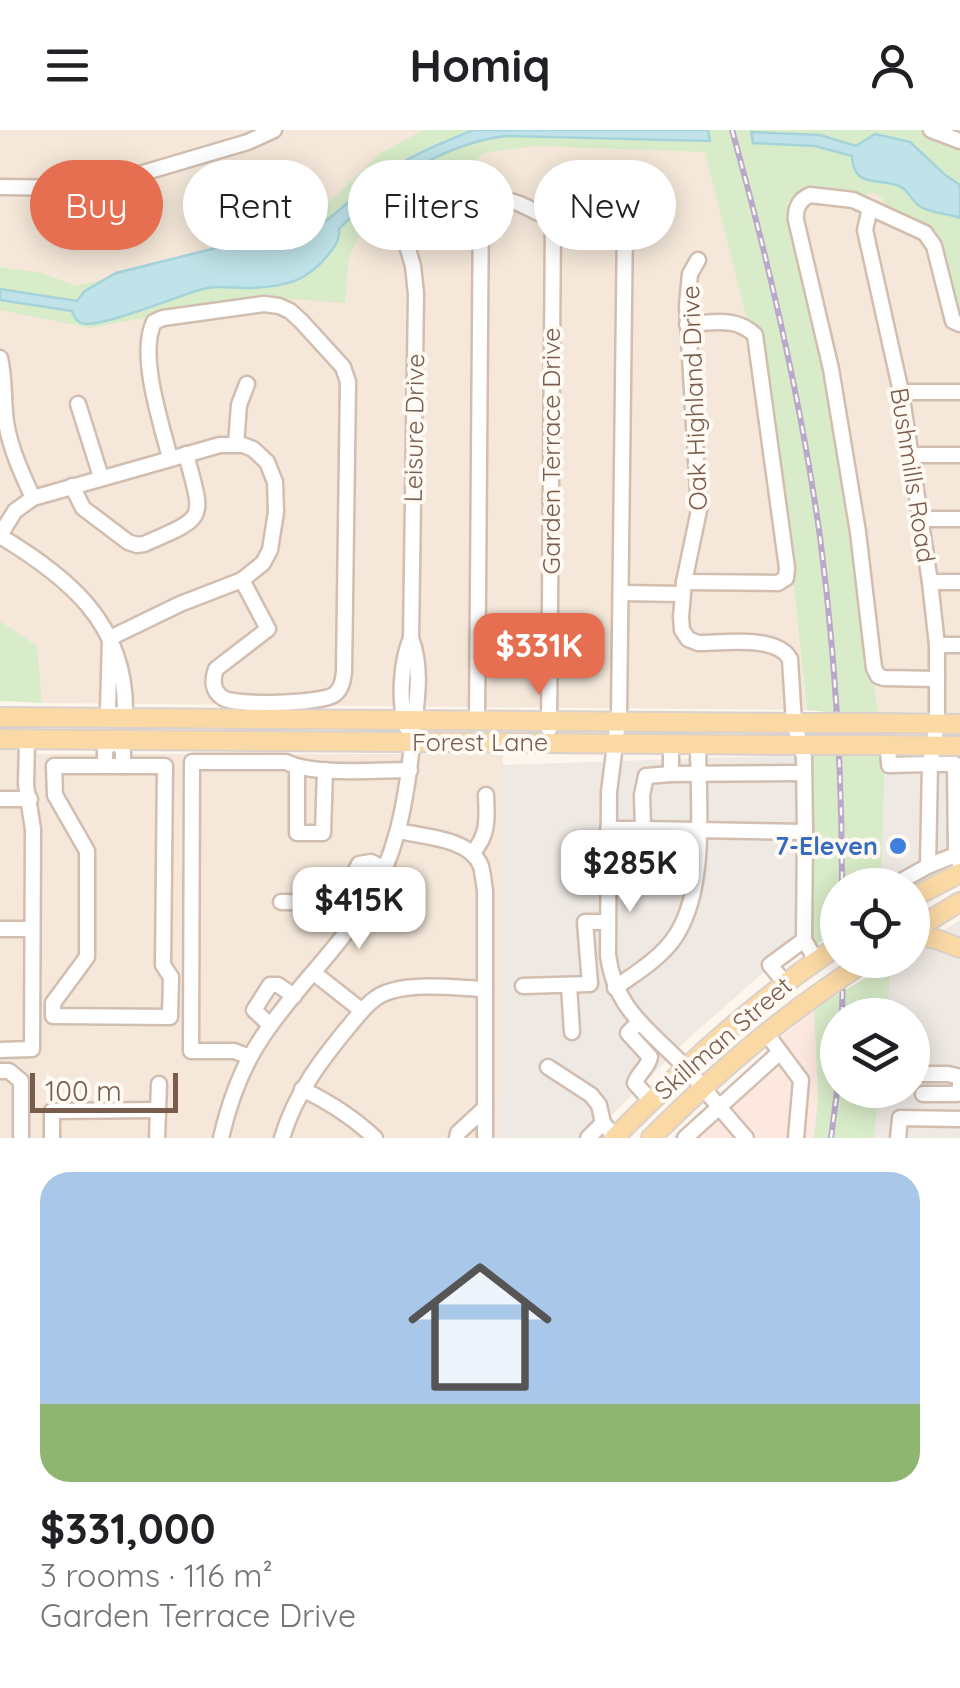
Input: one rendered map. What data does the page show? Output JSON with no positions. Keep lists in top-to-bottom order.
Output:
{
  "streets": {
    "main road": ["Forest Lane", "Skillman Street"],
    "street": [
      "Oak Highland Drive",
      "Leisure Drive",
      "Garden Terrace Drive",
      "Bushmills Road"
    ]
  },
  "crossings": [
    ["Oak Highland Drive", "Forest Lane"],
    ["Leisure Drive", "Forest Lane"],
    ["Garden Terrace Drive", "Forest Lane"],
    ["Bushmills Road", "Forest Lane"]
  ],
  "places": ["7-Eleven"],
  "scale_bar": "100 m",
  "page": {
    "header": "Homiq",
    "chip": [
      "Buy",
      "Rent",
      "Filters",
      "New"
    ],
    "price": ["$331K", "$285K", "$415K"],
    "scale": "100 m",
    "list": [
      {
        "name": "$331,000",
        "note": "3 rooms · 116 m² · Garden Terrace Drive"
      }
    ]
  }
}
